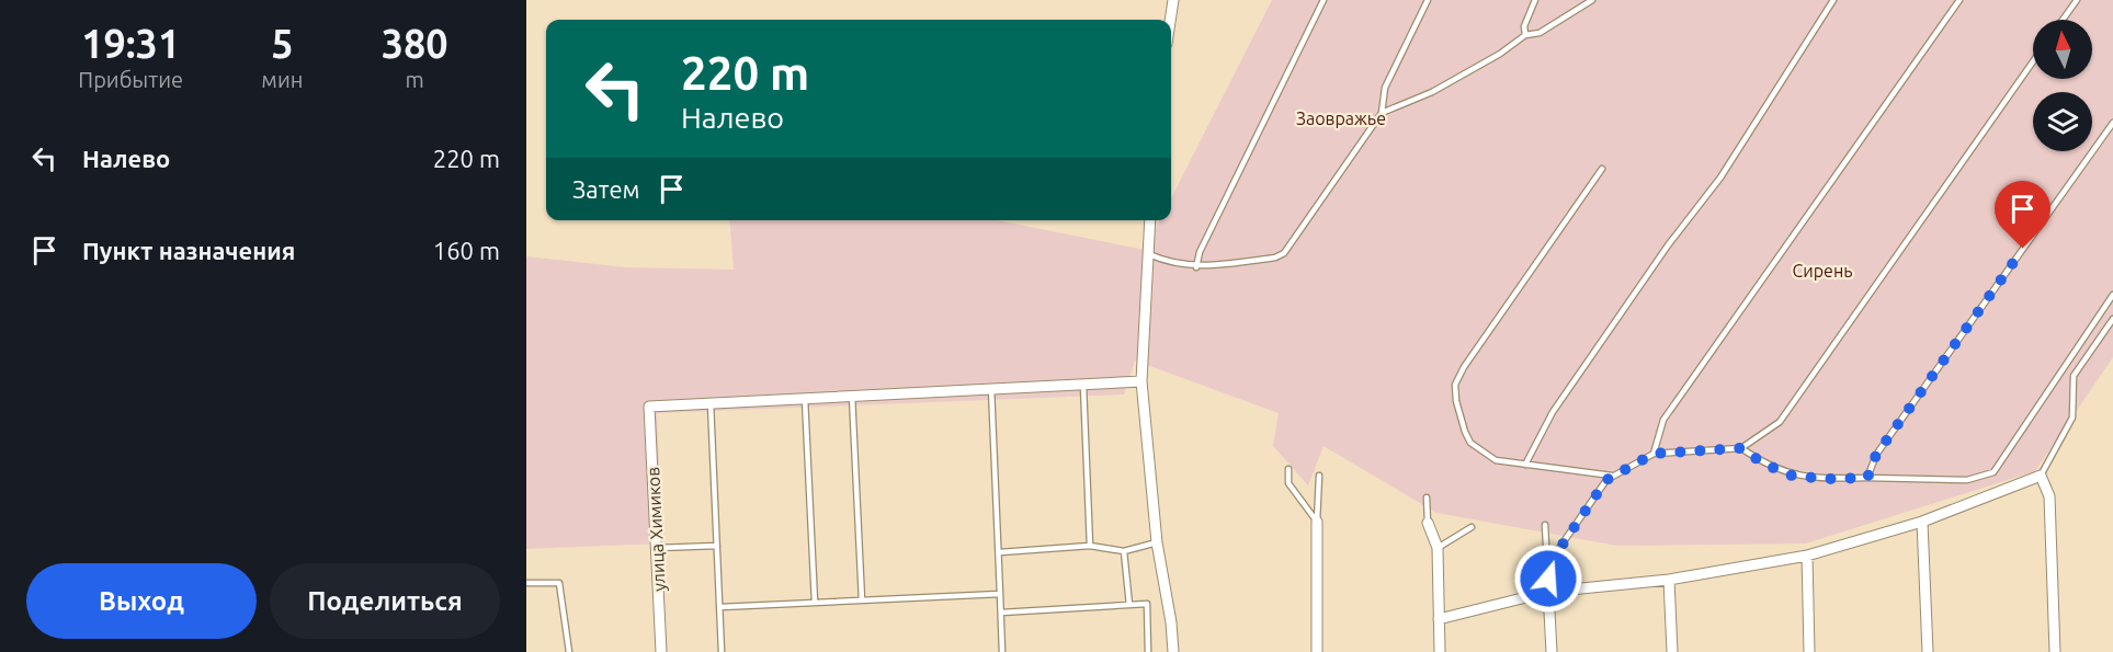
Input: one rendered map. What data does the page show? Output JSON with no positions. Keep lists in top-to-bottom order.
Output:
{
  "streets": {
    "street": ["улица Химиков"]
  },
  "parks": ["Заовражье", "Сирень"],
  "north": "top",
  "page": {
    "eta": [
      "19:31",
      "Прибытие",
      "5",
      "мин",
      "380",
      "m"
    ],
    "turn": ["220 m", "Налево"],
    "list": [
      {
        "name": "Налево",
        "value": "220 m"
      },
      {
        "name": "Пункт назначения",
        "value": "160 m"
      }
    ],
    "then": "Затем",
    "buttons": ["Выход", "Поделиться"]
  }
}
